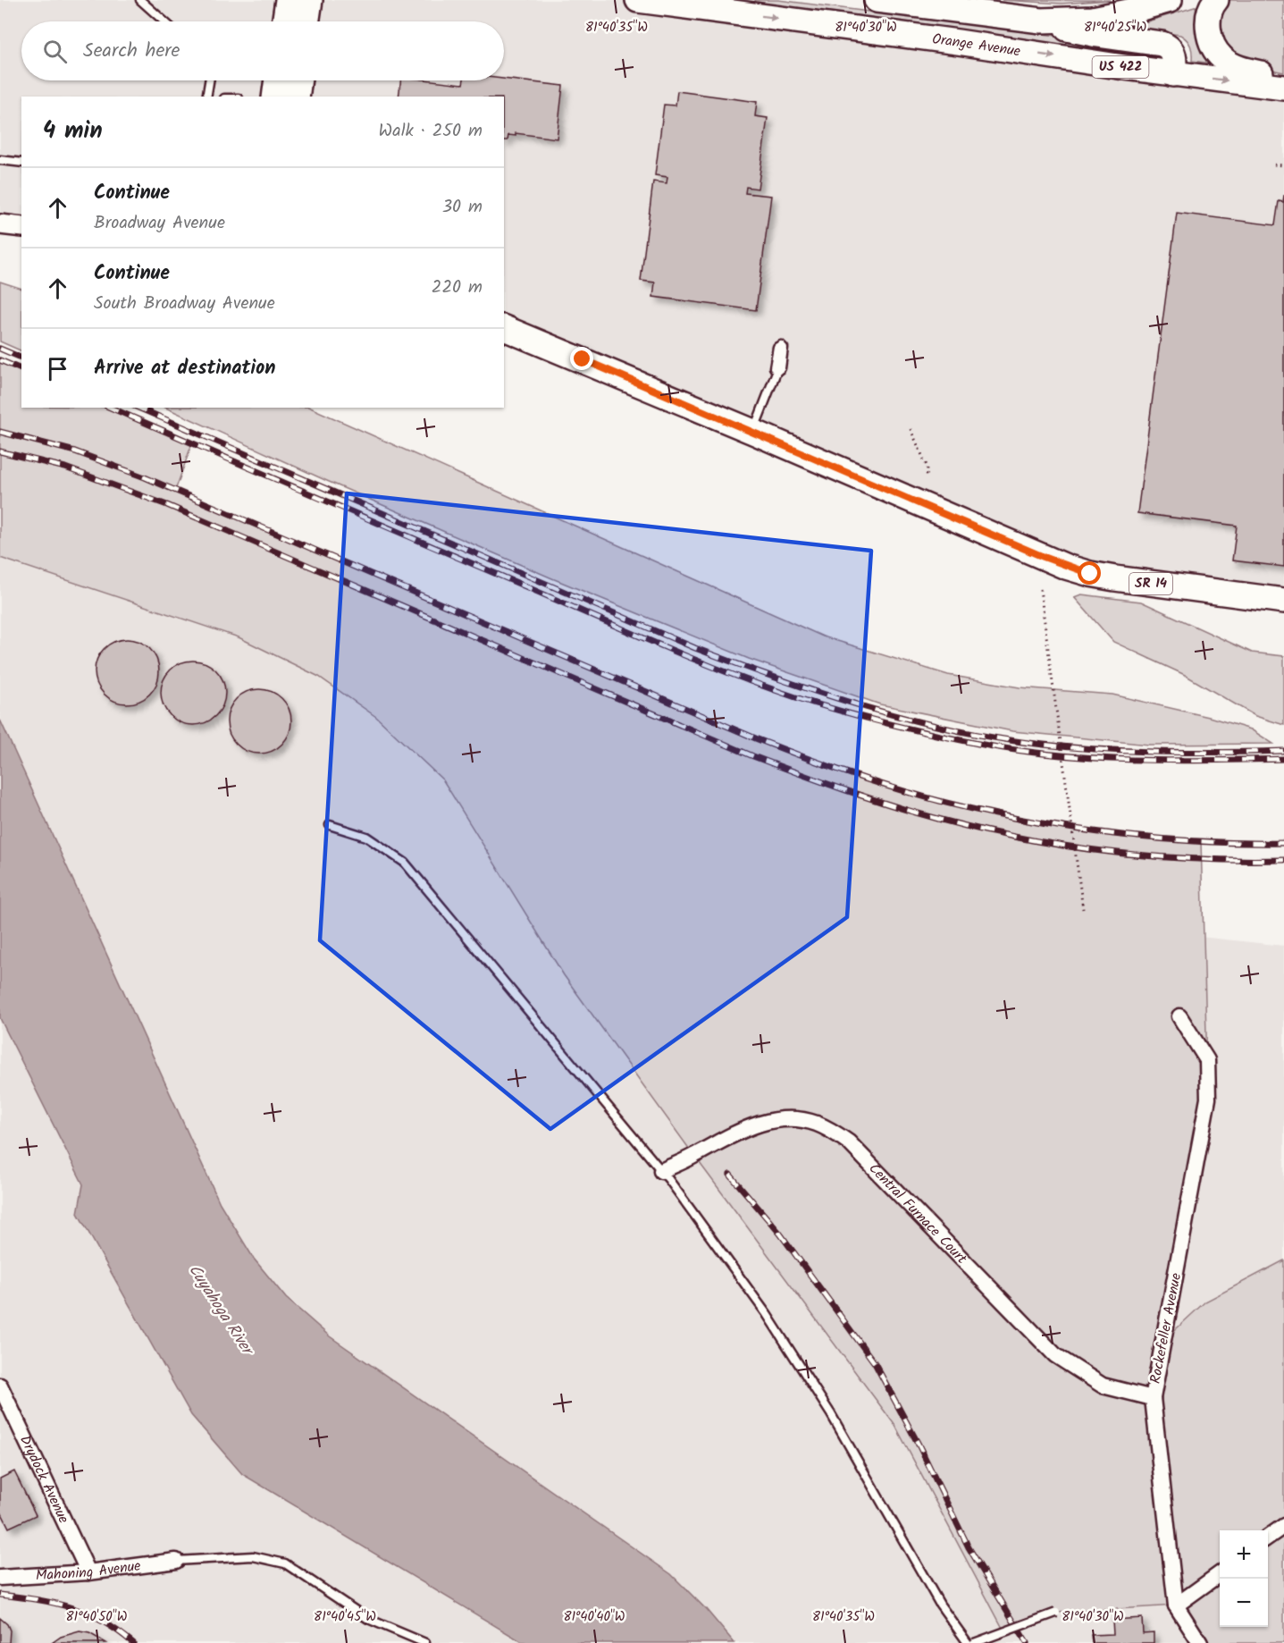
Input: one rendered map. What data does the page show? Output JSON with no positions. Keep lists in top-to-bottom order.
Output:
{
  "streets": {
    "main road": ["Orange Avenue", "US 422", "SR 14"],
    "street": [
      "Central Furnace Court",
      "Rockefeller Avenue",
      "Drydock Avenue",
      "Mahoning Avenue"
    ]
  },
  "crossings": [
    ["Central Furnace Court", "Rockefeller Avenue"],
    ["Drydock Avenue", "Mahoning Avenue"]
  ],
  "water": ["Cuyahoga River"],
  "page": {
    "search": "Search here",
    "heading": ["4 min", "Walk · 250 m"],
    "list": [
      ["Continue", "Broadway Avenue", "30 m"],
      ["Continue", "South Broadway Avenue", "220 m"],
      "Arrive at destination"
    ],
    "map_buttons": ["+", "−"]
  },
  "coordinates": [
    "81°40'35\"W",
    "81°40'30\"W",
    "81°40'25\"W",
    "81°40'50\"W",
    "81°40'45\"W",
    "81°40'40\"W"
  ]
}
